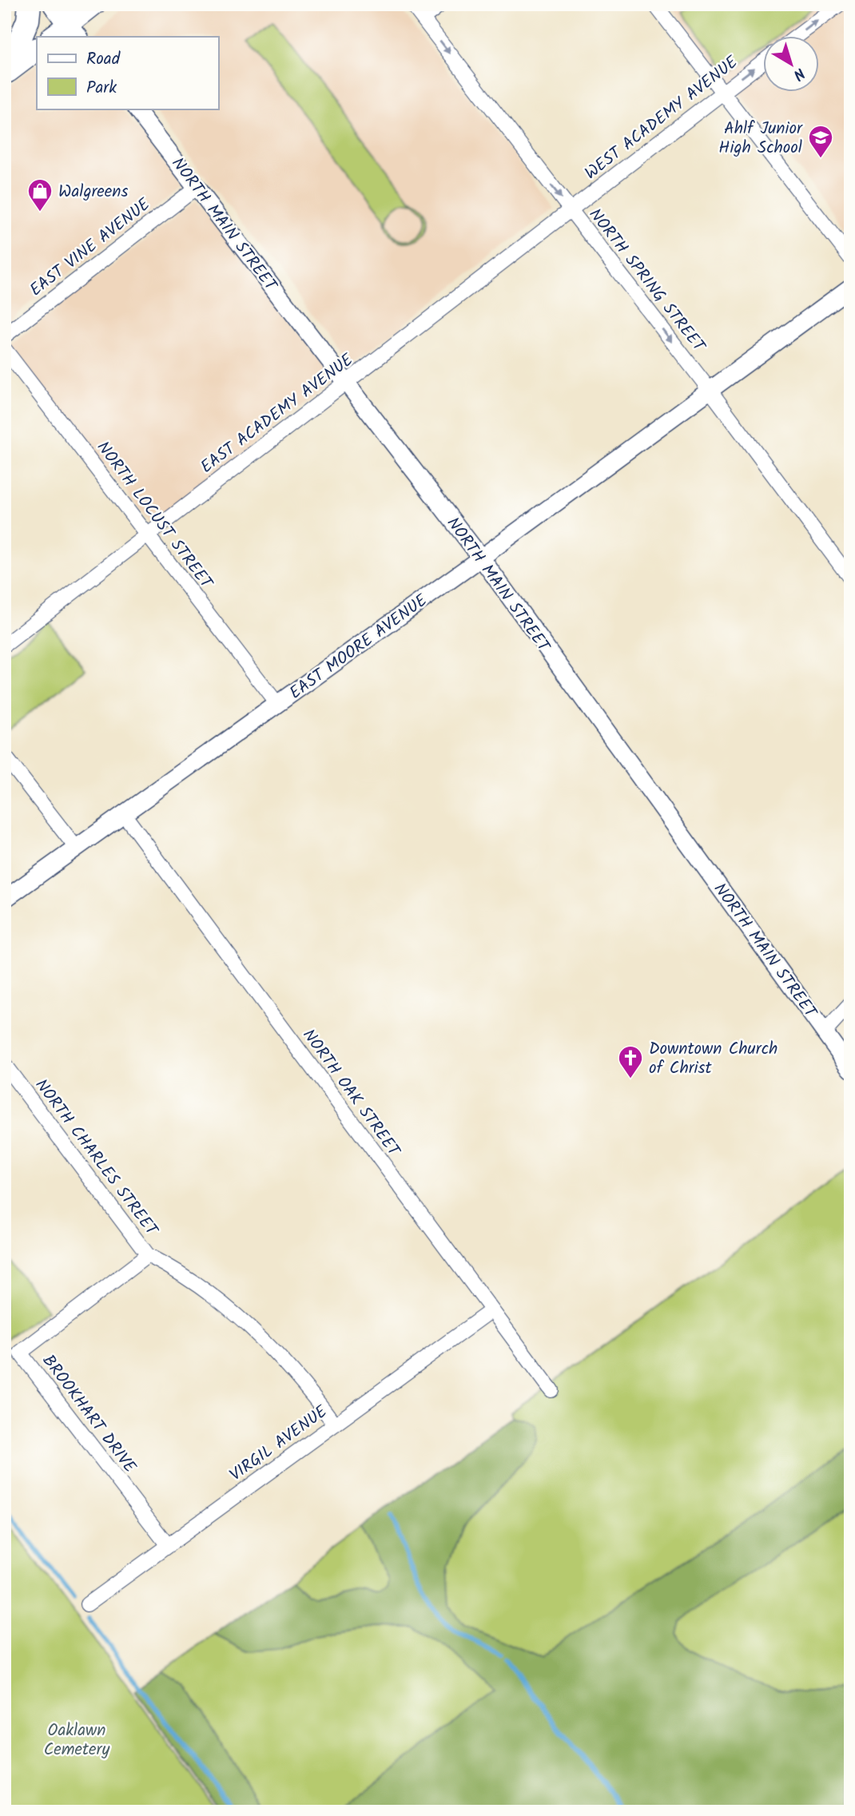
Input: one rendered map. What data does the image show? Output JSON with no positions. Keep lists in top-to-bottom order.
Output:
{
  "streets": {
    "street": [
      "WEST ACADEMY AVENUE",
      "NORTH MAIN STREET",
      "EAST VINE AVENUE",
      "NORTH SPRING STREET",
      "EAST ACADEMY AVENUE",
      "NORTH LOCUST STREET",
      "EAST MOORE AVENUE",
      "NORTH OAK STREET",
      "NORTH CHARLES STREET",
      "BROOKHART DRIVE",
      "VIRGIL AVENUE"
    ]
  },
  "crossings": [
    ["WEST ACADEMY AVENUE", "NORTH SPRING STREET"],
    ["WEST ACADEMY AVENUE", "EAST ACADEMY AVENUE"],
    ["NORTH MAIN STREET", "EAST VINE AVENUE"],
    ["NORTH MAIN STREET", "EAST ACADEMY AVENUE"],
    ["NORTH MAIN STREET", "EAST MOORE AVENUE"],
    ["NORTH SPRING STREET", "EAST ACADEMY AVENUE"],
    ["NORTH SPRING STREET", "EAST MOORE AVENUE"],
    ["EAST ACADEMY AVENUE", "NORTH LOCUST STREET"],
    ["NORTH LOCUST STREET", "EAST MOORE AVENUE"],
    ["EAST MOORE AVENUE", "NORTH OAK STREET"],
    ["NORTH OAK STREET", "VIRGIL AVENUE"],
    ["NORTH CHARLES STREET", "BROOKHART DRIVE"],
    ["NORTH CHARLES STREET", "VIRGIL AVENUE"],
    ["BROOKHART DRIVE", "VIRGIL AVENUE"]
  ],
  "one_way": ["NORTH SPRING STREET"],
  "parks": ["Oaklawn Cemetery"],
  "places": {
    "school or university": ["Ahlf Junior High School"],
    "shop": ["Walgreens"],
    "church": ["Downtown Church of Christ"]
  },
  "legend": ["Road", "Park"],
  "north": "bottom right"
}
